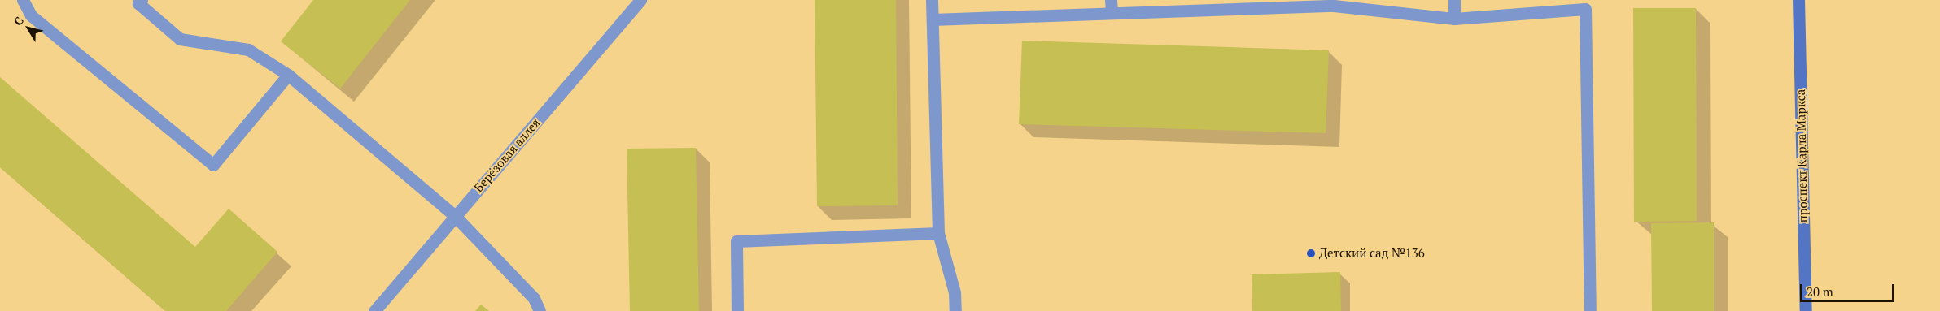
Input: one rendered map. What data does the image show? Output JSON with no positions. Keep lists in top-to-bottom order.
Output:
{
  "streets": {
    "main road": ["проспект Карла Маркса"],
    "street": ["Берёзовая аллея"]
  },
  "places": ["Детский сад №136"],
  "scale_bar": "20 m",
  "north": "top left"
}
